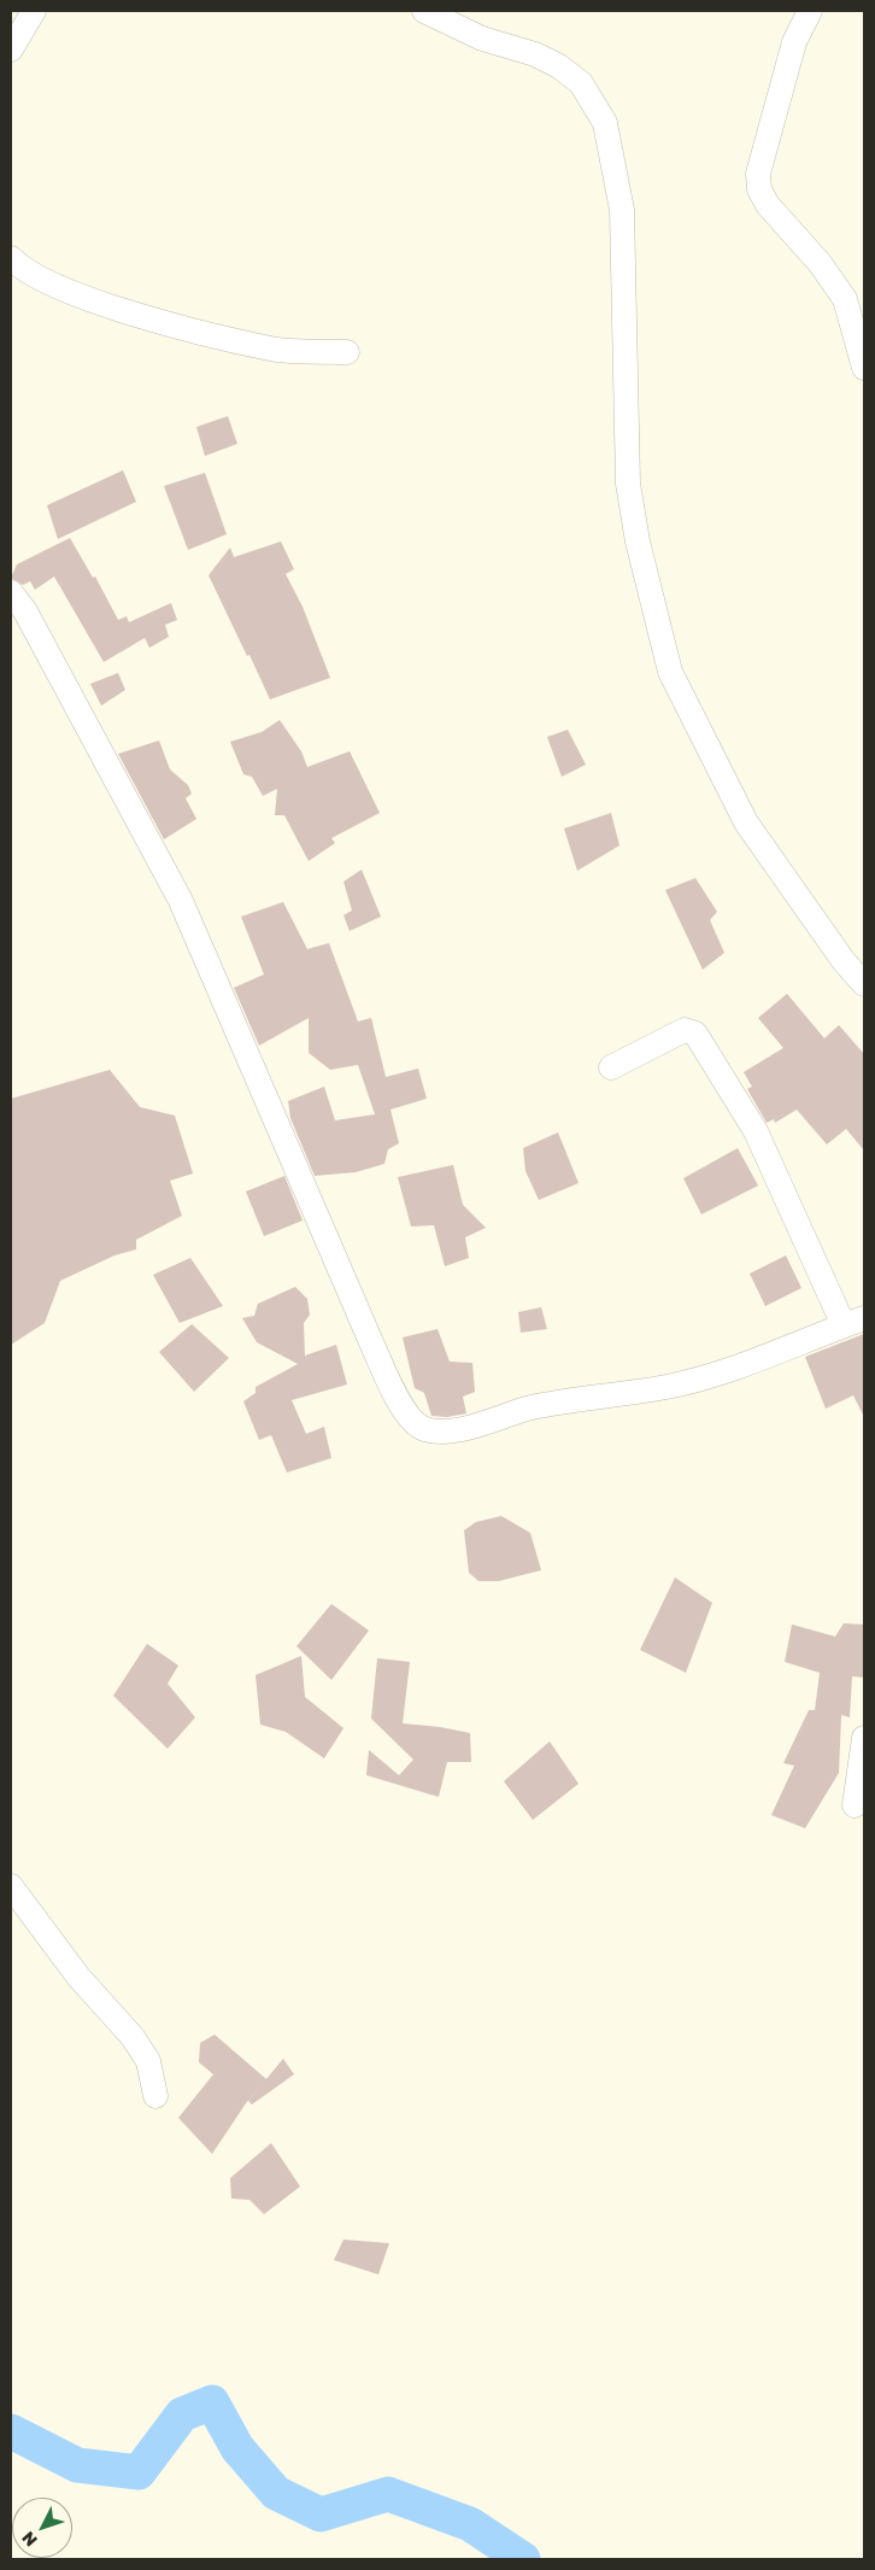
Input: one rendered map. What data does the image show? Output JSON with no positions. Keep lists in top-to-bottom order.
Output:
{
  "north": "bottom left"
}
